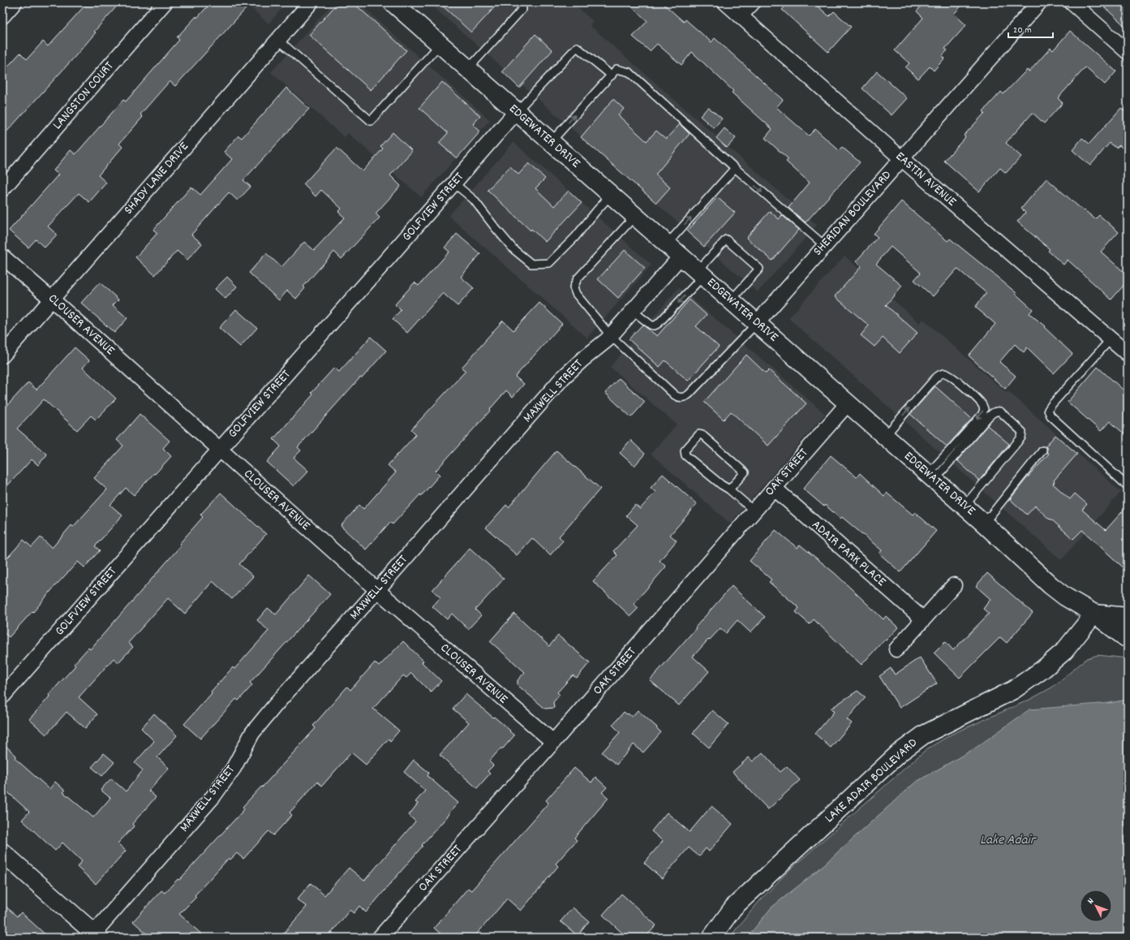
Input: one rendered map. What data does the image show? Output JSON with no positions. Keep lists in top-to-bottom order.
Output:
{
  "streets": {
    "street": [
      "LANGSTON COURT",
      "EDGEWATER DRIVE",
      "SHADY LANE DRIVE",
      "EASTIN AVENUE",
      "GOLFVIEW STREET",
      "SHERIDAN BOULEVARD",
      "CLOUSER AVENUE",
      "MAXWELL STREET",
      "OAK STREET",
      "ADAIR PARK PLACE",
      "LAKE ADAIR BOULEVARD"
    ]
  },
  "crossings": [
    ["EDGEWATER DRIVE", "GOLFVIEW STREET"],
    ["EDGEWATER DRIVE", "SHERIDAN BOULEVARD"],
    ["EDGEWATER DRIVE", "MAXWELL STREET"],
    ["EDGEWATER DRIVE", "OAK STREET"],
    ["EDGEWATER DRIVE", "LAKE ADAIR BOULEVARD"],
    ["SHADY LANE DRIVE", "CLOUSER AVENUE"],
    ["EASTIN AVENUE", "SHERIDAN BOULEVARD"],
    ["GOLFVIEW STREET", "CLOUSER AVENUE"],
    ["CLOUSER AVENUE", "MAXWELL STREET"],
    ["CLOUSER AVENUE", "OAK STREET"],
    ["OAK STREET", "ADAIR PARK PLACE"]
  ],
  "water": ["Lake Adair"],
  "scale_bar": "20 m",
  "north": "top left"
}
